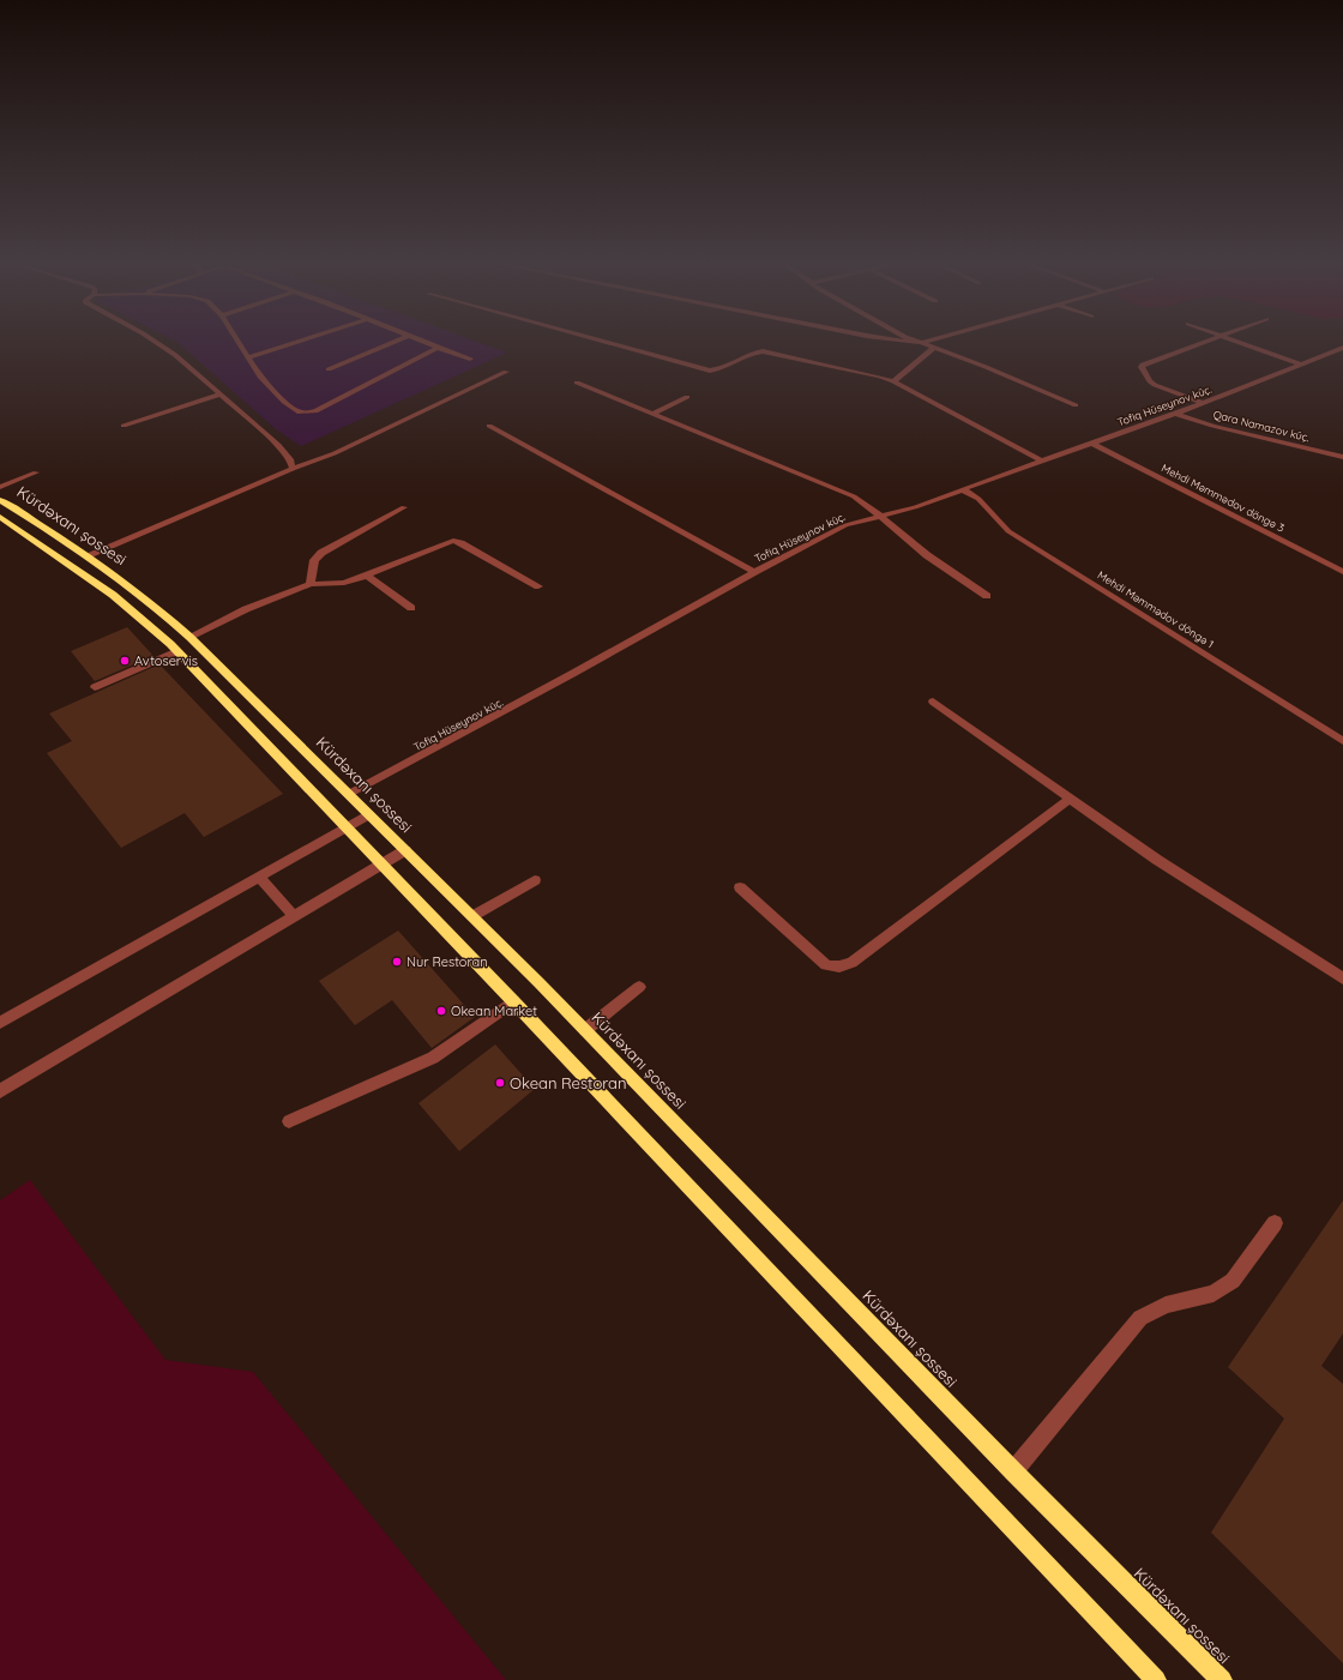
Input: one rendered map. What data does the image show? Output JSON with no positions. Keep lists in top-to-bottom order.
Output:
{
  "streets": {
    "main road": ["Kürdəxanı şossesi"],
    "street": [
      "Tofiq Hüseynov küç.",
      "Qara Namazov küç.",
      "Mehdi Məmmədov döngə 3",
      "Mehdi Məmmədov döngə 1"
    ]
  },
  "crossings": [
    ["Tofiq Hüseynov küç.", "Qara Namazov küç."],
    ["Tofiq Hüseynov küç.", "Mehdi Məmmədov döngə 3"],
    ["Tofiq Hüseynov küç.", "Kürdəxanı şossesi"],
    ["Tofiq Hüseynov küç.", "Mehdi Məmmədov döngə 1"]
  ],
  "places": [
    "Avtoservis",
    "Nur Restoran",
    "Okean Market",
    "Okean Restoran"
  ]
}
